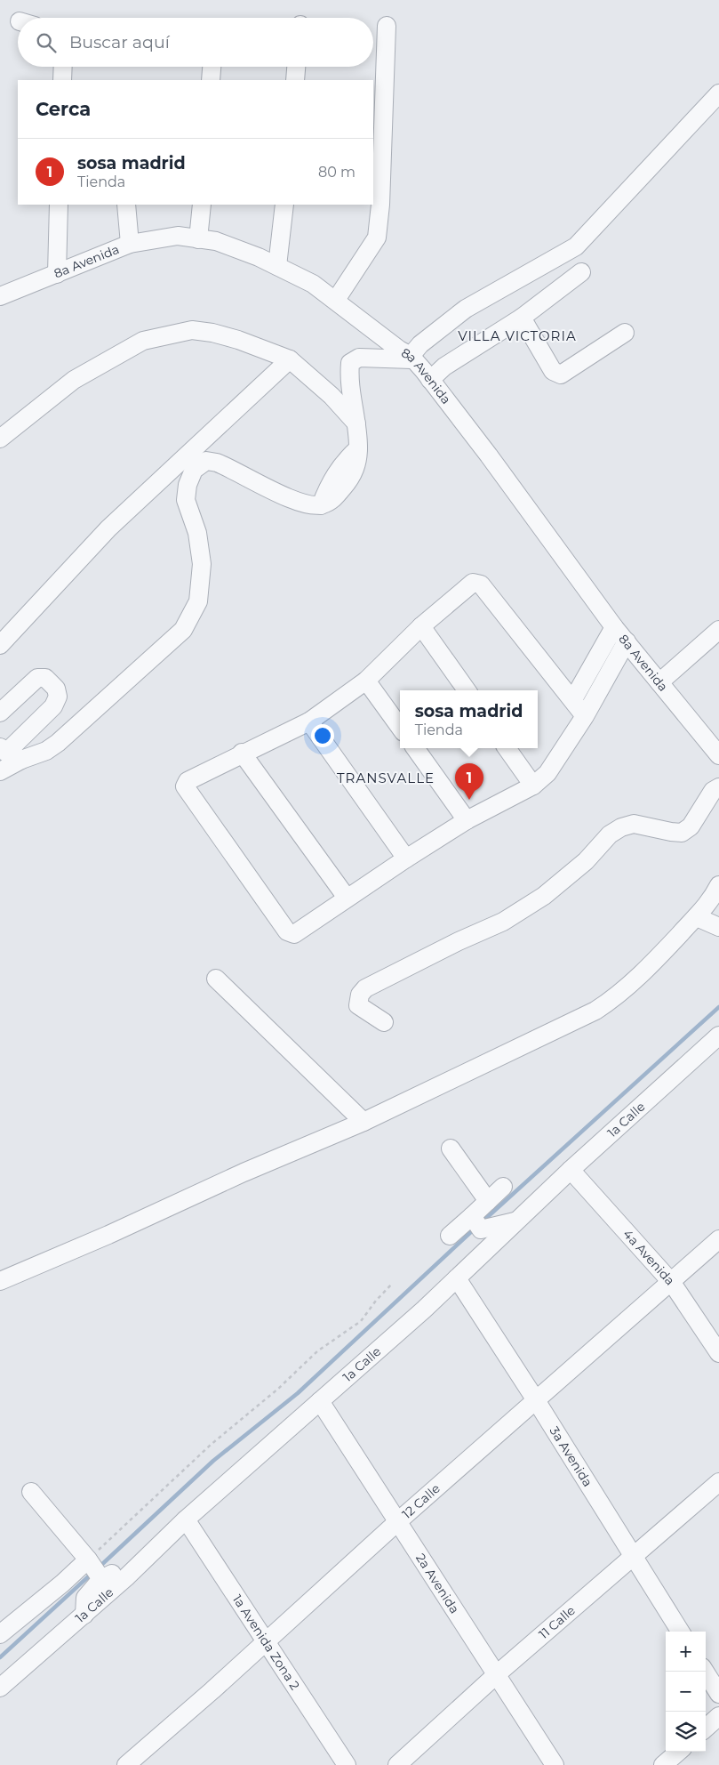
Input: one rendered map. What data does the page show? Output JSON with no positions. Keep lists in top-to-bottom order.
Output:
{
  "streets": {
    "street": [
      "8a Avenida",
      "1a Calle",
      "4a Avenida",
      "3a Avenida",
      "12 Calle",
      "2a Avenida",
      "11 Calle",
      "1a Avenida Zona 2"
    ]
  },
  "crossings": [
    ["1a Calle", "4a Avenida"],
    ["1a Calle", "3a Avenida"],
    ["1a Calle", "2a Avenida"],
    ["1a Calle", "1a Avenida Zona 2"],
    ["4a Avenida", "12 Calle"],
    ["3a Avenida", "12 Calle"],
    ["3a Avenida", "11 Calle"],
    ["12 Calle", "2a Avenida"],
    ["12 Calle", "1a Avenida Zona 2"],
    ["2a Avenida", "11 Calle"]
  ],
  "districts": ["VILLA VICTORIA", "TRANSVALLE"],
  "page": {
    "search": "Buscar aquí",
    "heading": "Cerca",
    "list": [
      {
        "mark": "1",
        "name": "sosa madrid",
        "note": "Tienda",
        "value": "80 m"
      }
    ],
    "popup": ["sosa madrid", "Tienda"],
    "pins": "1",
    "map_buttons": ["+", "−"]
  }
}
